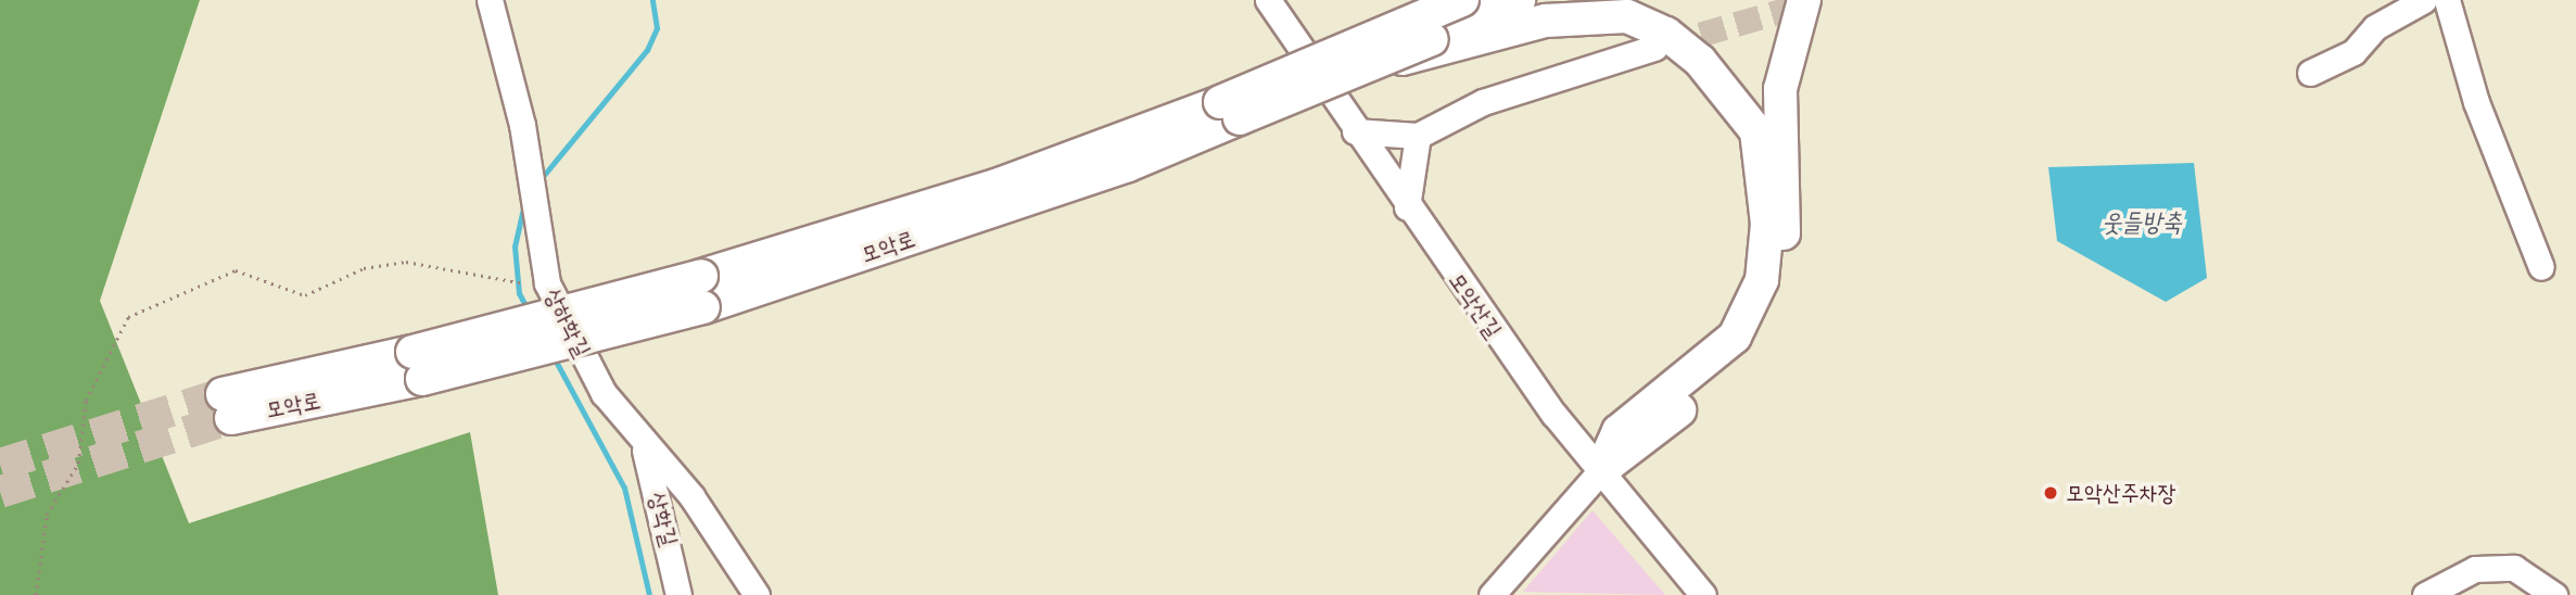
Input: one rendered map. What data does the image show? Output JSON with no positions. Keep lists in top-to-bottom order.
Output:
{
  "streets": {
    "main road": ["모악로"],
    "street": ["모악산길", "상하학길", "상학길"]
  },
  "crossings": [
    ["상하학길", "상학길"]
  ],
  "water": ["웃들방축"],
  "places": ["모악산주차장"]
}
